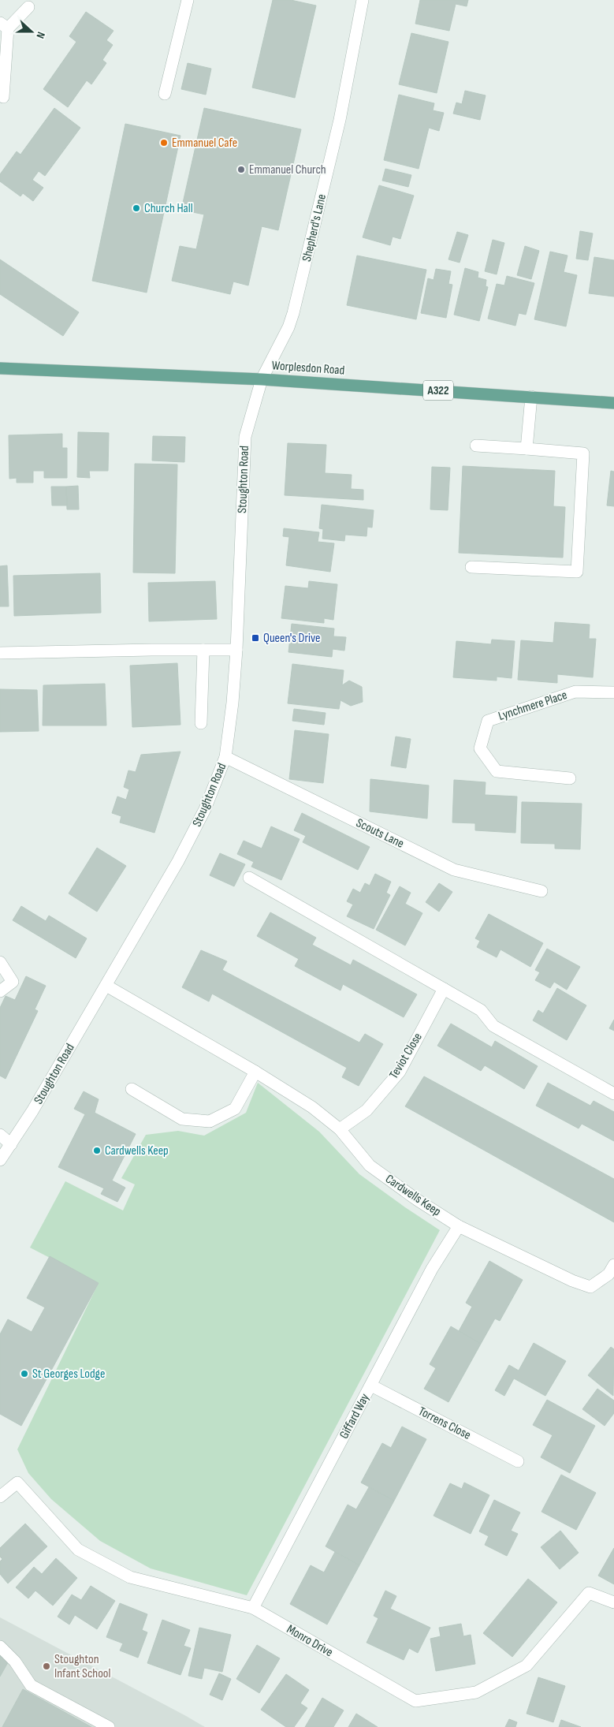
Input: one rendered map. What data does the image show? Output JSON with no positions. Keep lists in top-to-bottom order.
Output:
{
  "streets": {
    "main road": ["Worplesdon Road", "A322"],
    "street": [
      "Shepherd's Lane",
      "Stoughton Road",
      "Lynchmere Place",
      "Scouts Lane",
      "Teviot Close",
      "Cardwells Keep",
      "Giffard Way",
      "Torrens Close",
      "Monro Drive"
    ]
  },
  "crossings": [
    ["Shepherd's Lane", "Worplesdon Road"],
    ["Shepherd's Lane", "Stoughton Road"],
    ["Worplesdon Road", "Stoughton Road"],
    ["Stoughton Road", "Scouts Lane"],
    ["Stoughton Road", "Cardwells Keep"],
    ["Teviot Close", "Cardwells Keep"],
    ["Cardwells Keep", "Giffard Way"],
    ["Giffard Way", "Torrens Close"],
    ["Giffard Way", "Monro Drive"]
  ],
  "places": {
    "other": [
      "Emmanuel Cafe",
      "Emmanuel Church",
      "Church Hall",
      "Cardwells Keep",
      "St Georges Lodge",
      "Stoughton Infant School"
    ],
    "transit": ["Queen's Drive"]
  },
  "north": "right"
}
